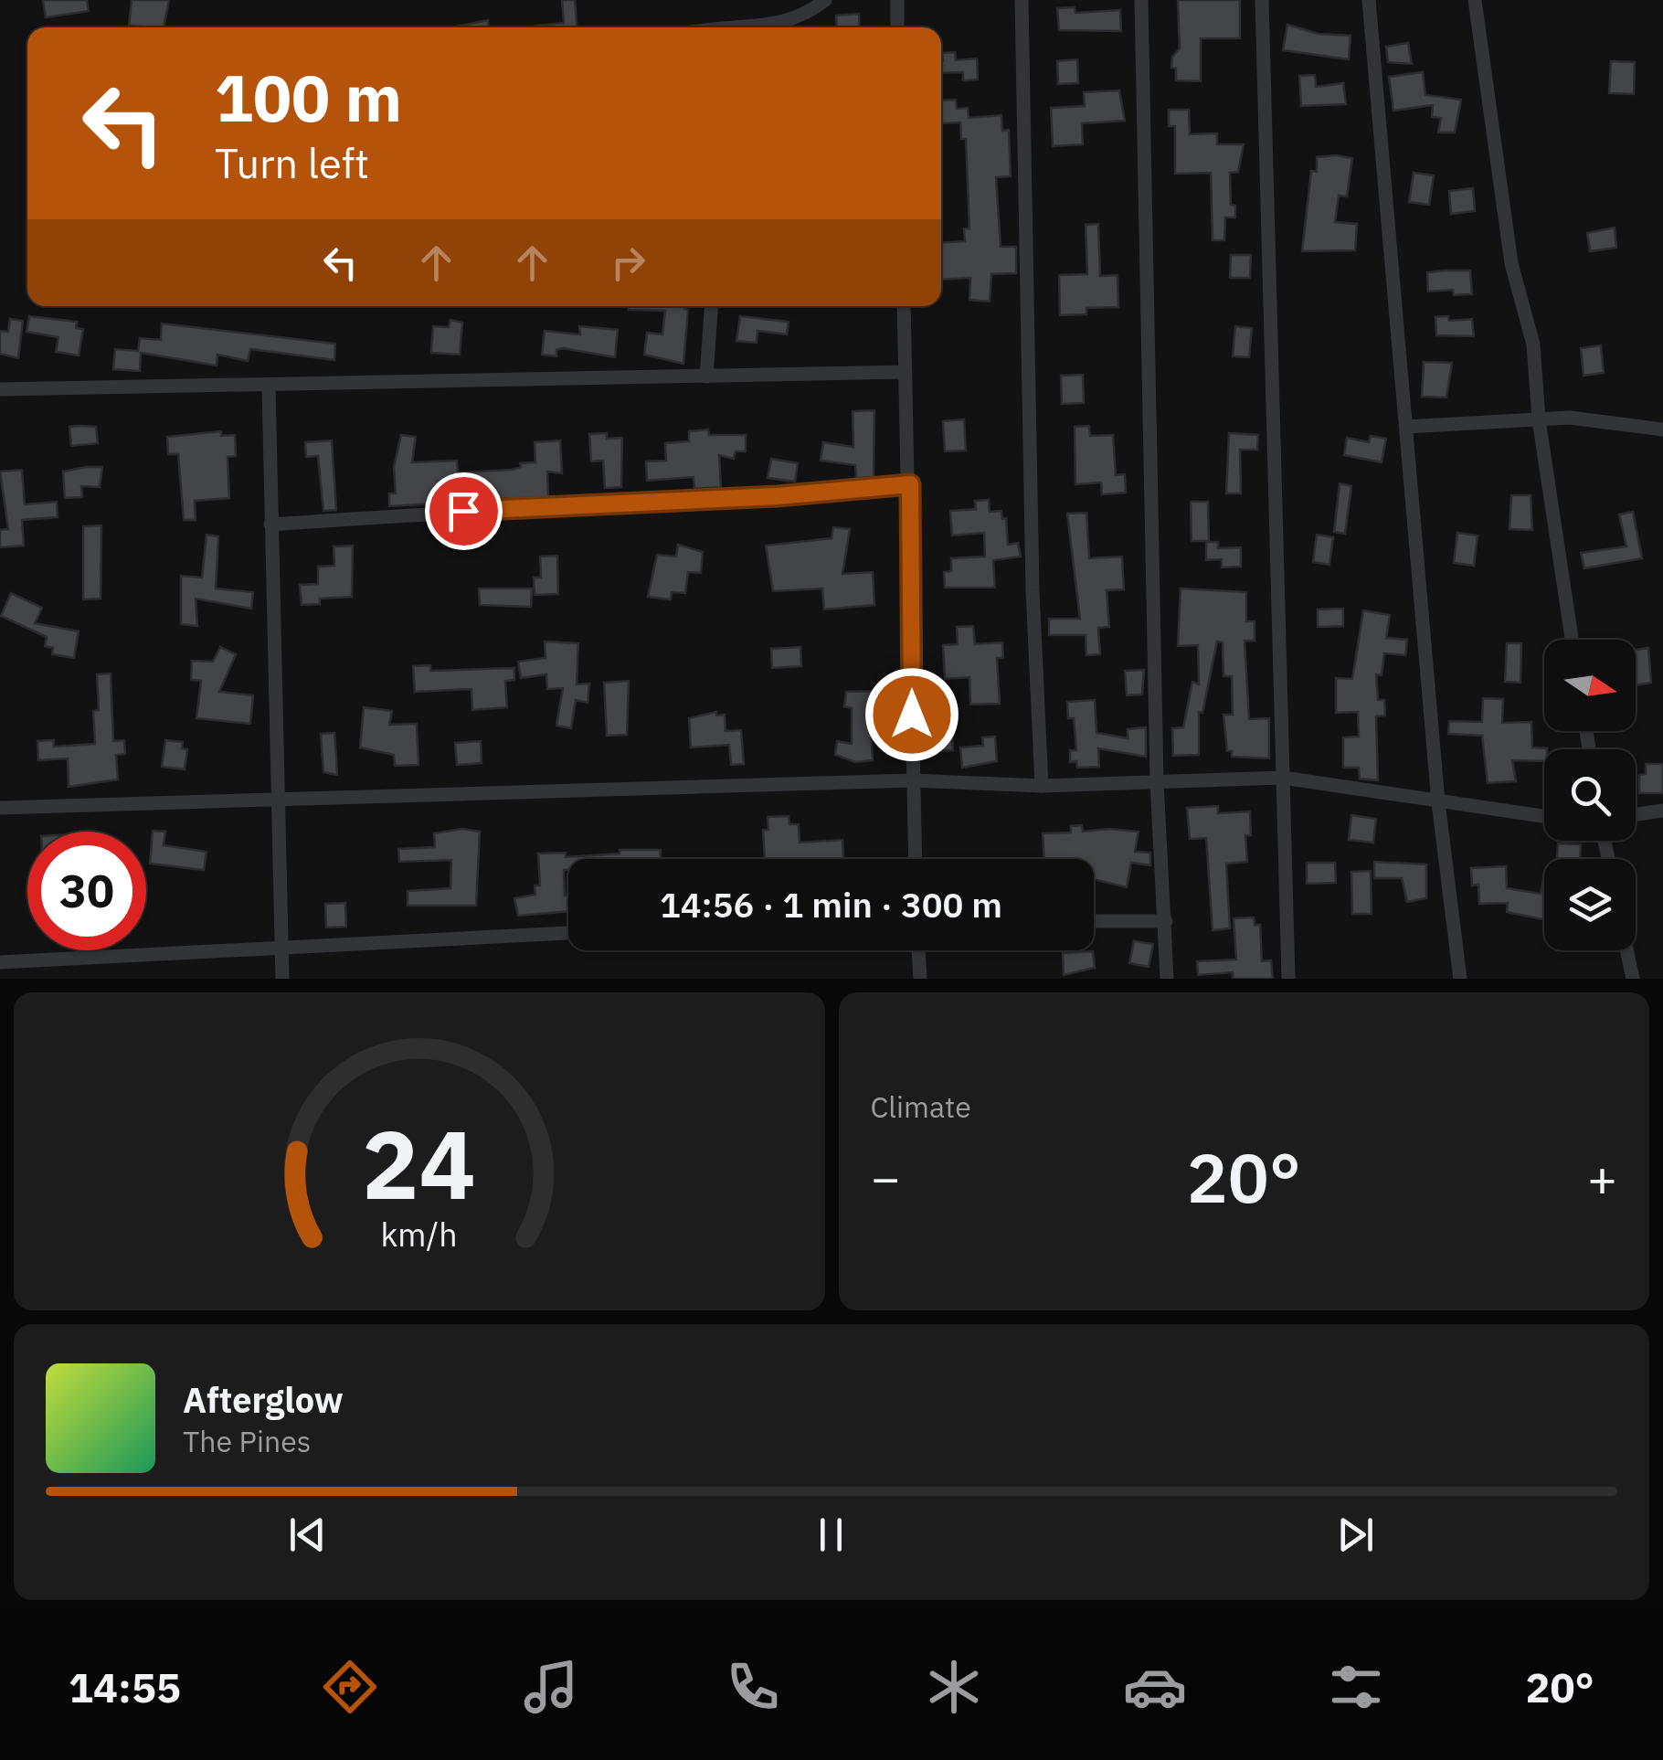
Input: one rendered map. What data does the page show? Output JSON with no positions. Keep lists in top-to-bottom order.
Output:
{
  "north": "right",
  "page": {
    "turn": ["100 m", "Turn left"],
    "limit": "30",
    "trip": "14:56 · 1 min · 300 m",
    "tile": "Climate",
    "heat": ["−", "20°", "+"],
    "song": ["Afterglow", "The Pines"],
    "tabs": ["14:55", "20°"],
    "gauge": ["24", "km/h"]
  }
}
